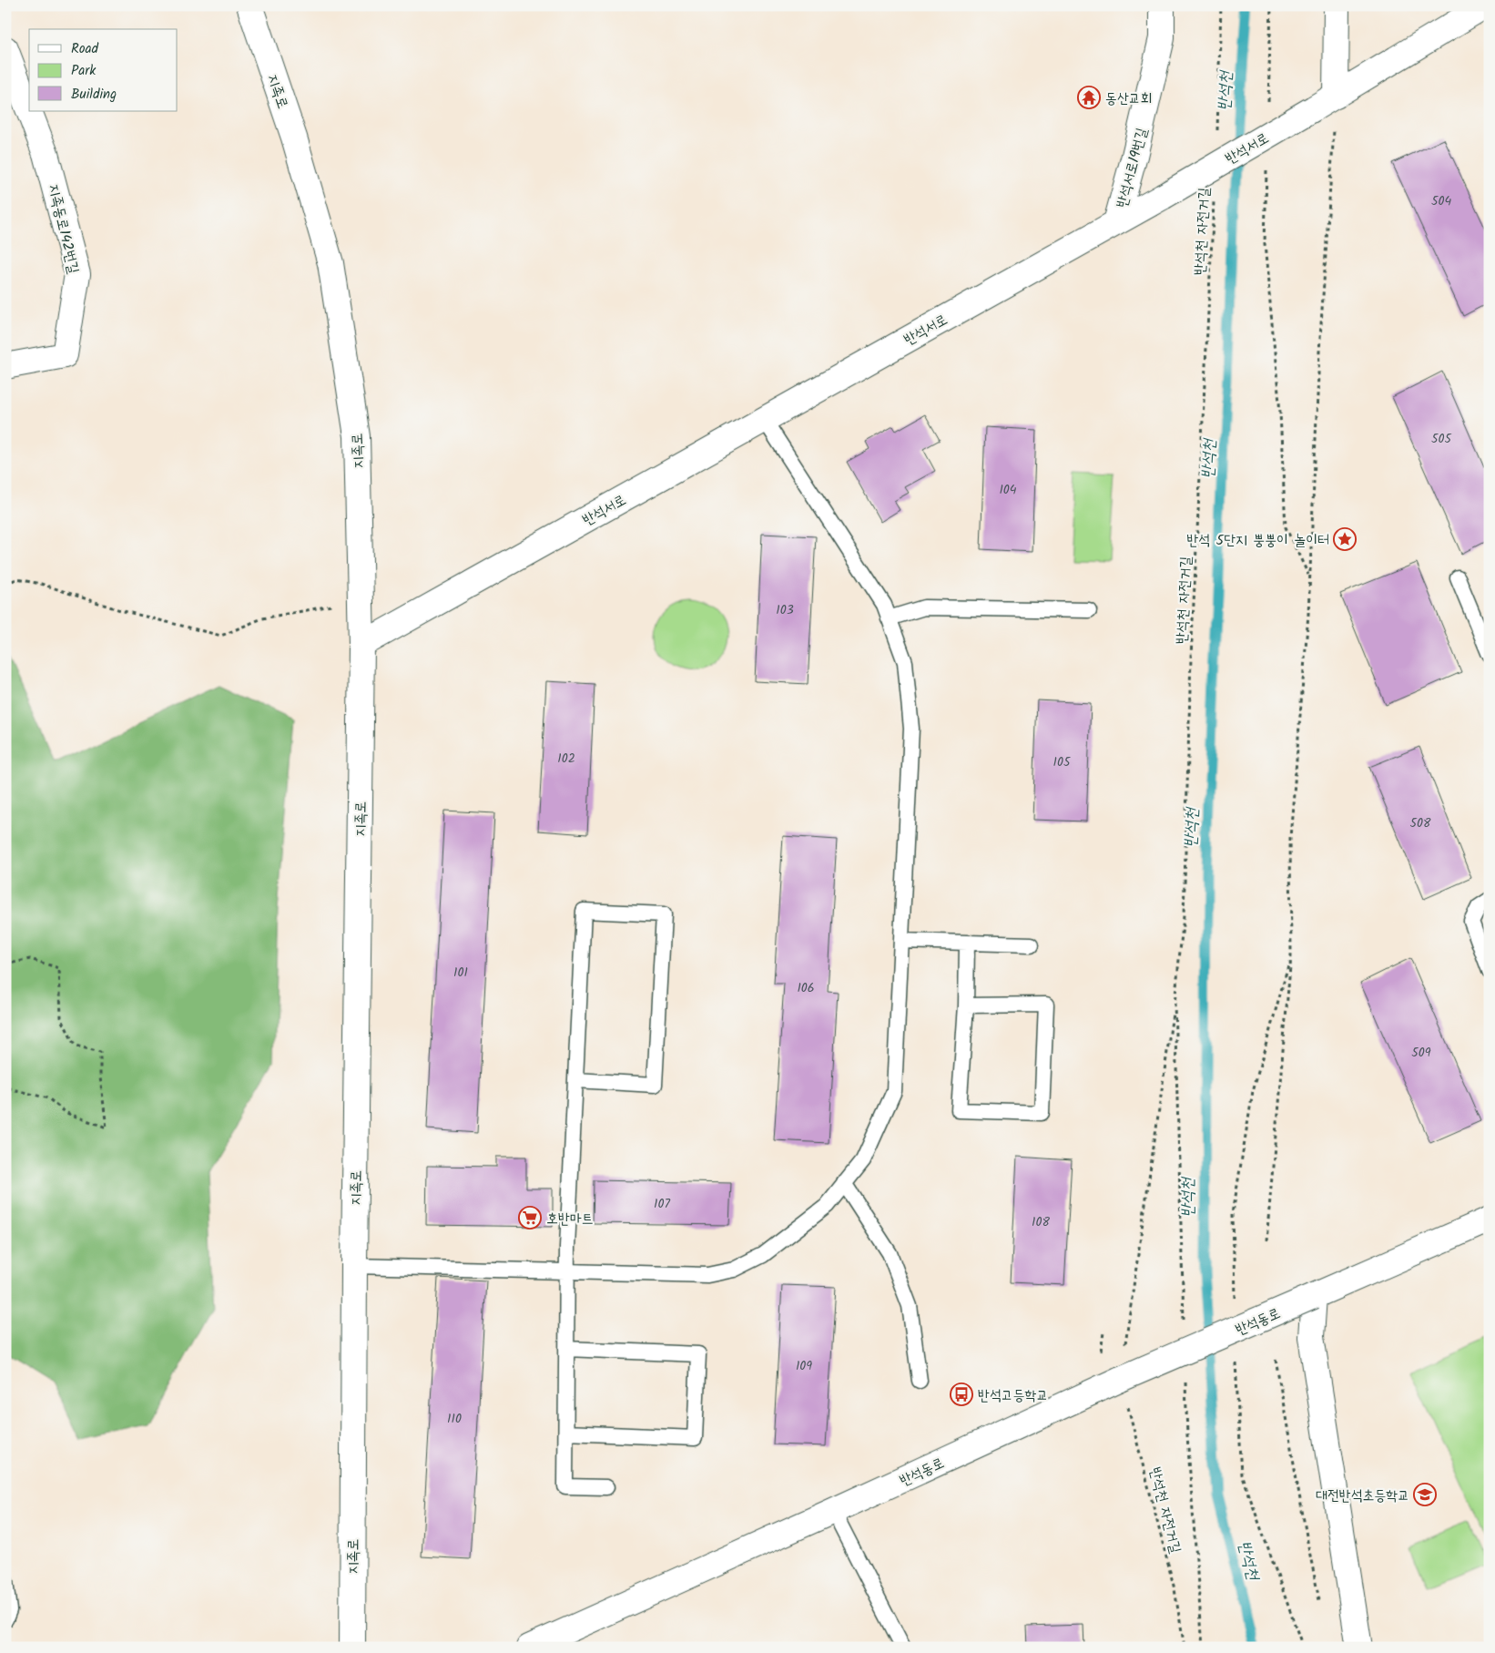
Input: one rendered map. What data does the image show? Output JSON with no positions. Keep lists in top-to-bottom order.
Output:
{
  "streets": {
    "street": [
      "지족로",
      "반석서로",
      "반석서로19번길",
      "지족동로142번길",
      "반석동로"
    ],
    "path": ["반석천 자전거길"]
  },
  "crossings": [
    ["지족로", "반석서로"],
    ["반석서로", "반석서로19번길"],
    ["반석천 자전거길", "반석동로"]
  ],
  "water": ["반석천"],
  "places": {
    "temple": ["동산교회"],
    "place": ["반석 5단지 뿡뿡이 놀이터"],
    "supermarket": ["호반마트"],
    "bus stop": ["반석고등학교"],
    "school or university": ["대전반석초등학교"]
  },
  "house_numbers": [
    "504",
    "505",
    "104",
    "103",
    "102",
    "105",
    "508",
    "101",
    "106",
    "509",
    "107",
    "108",
    "109",
    "110"
  ],
  "legend": ["Road", "Park", "Building"]
}
